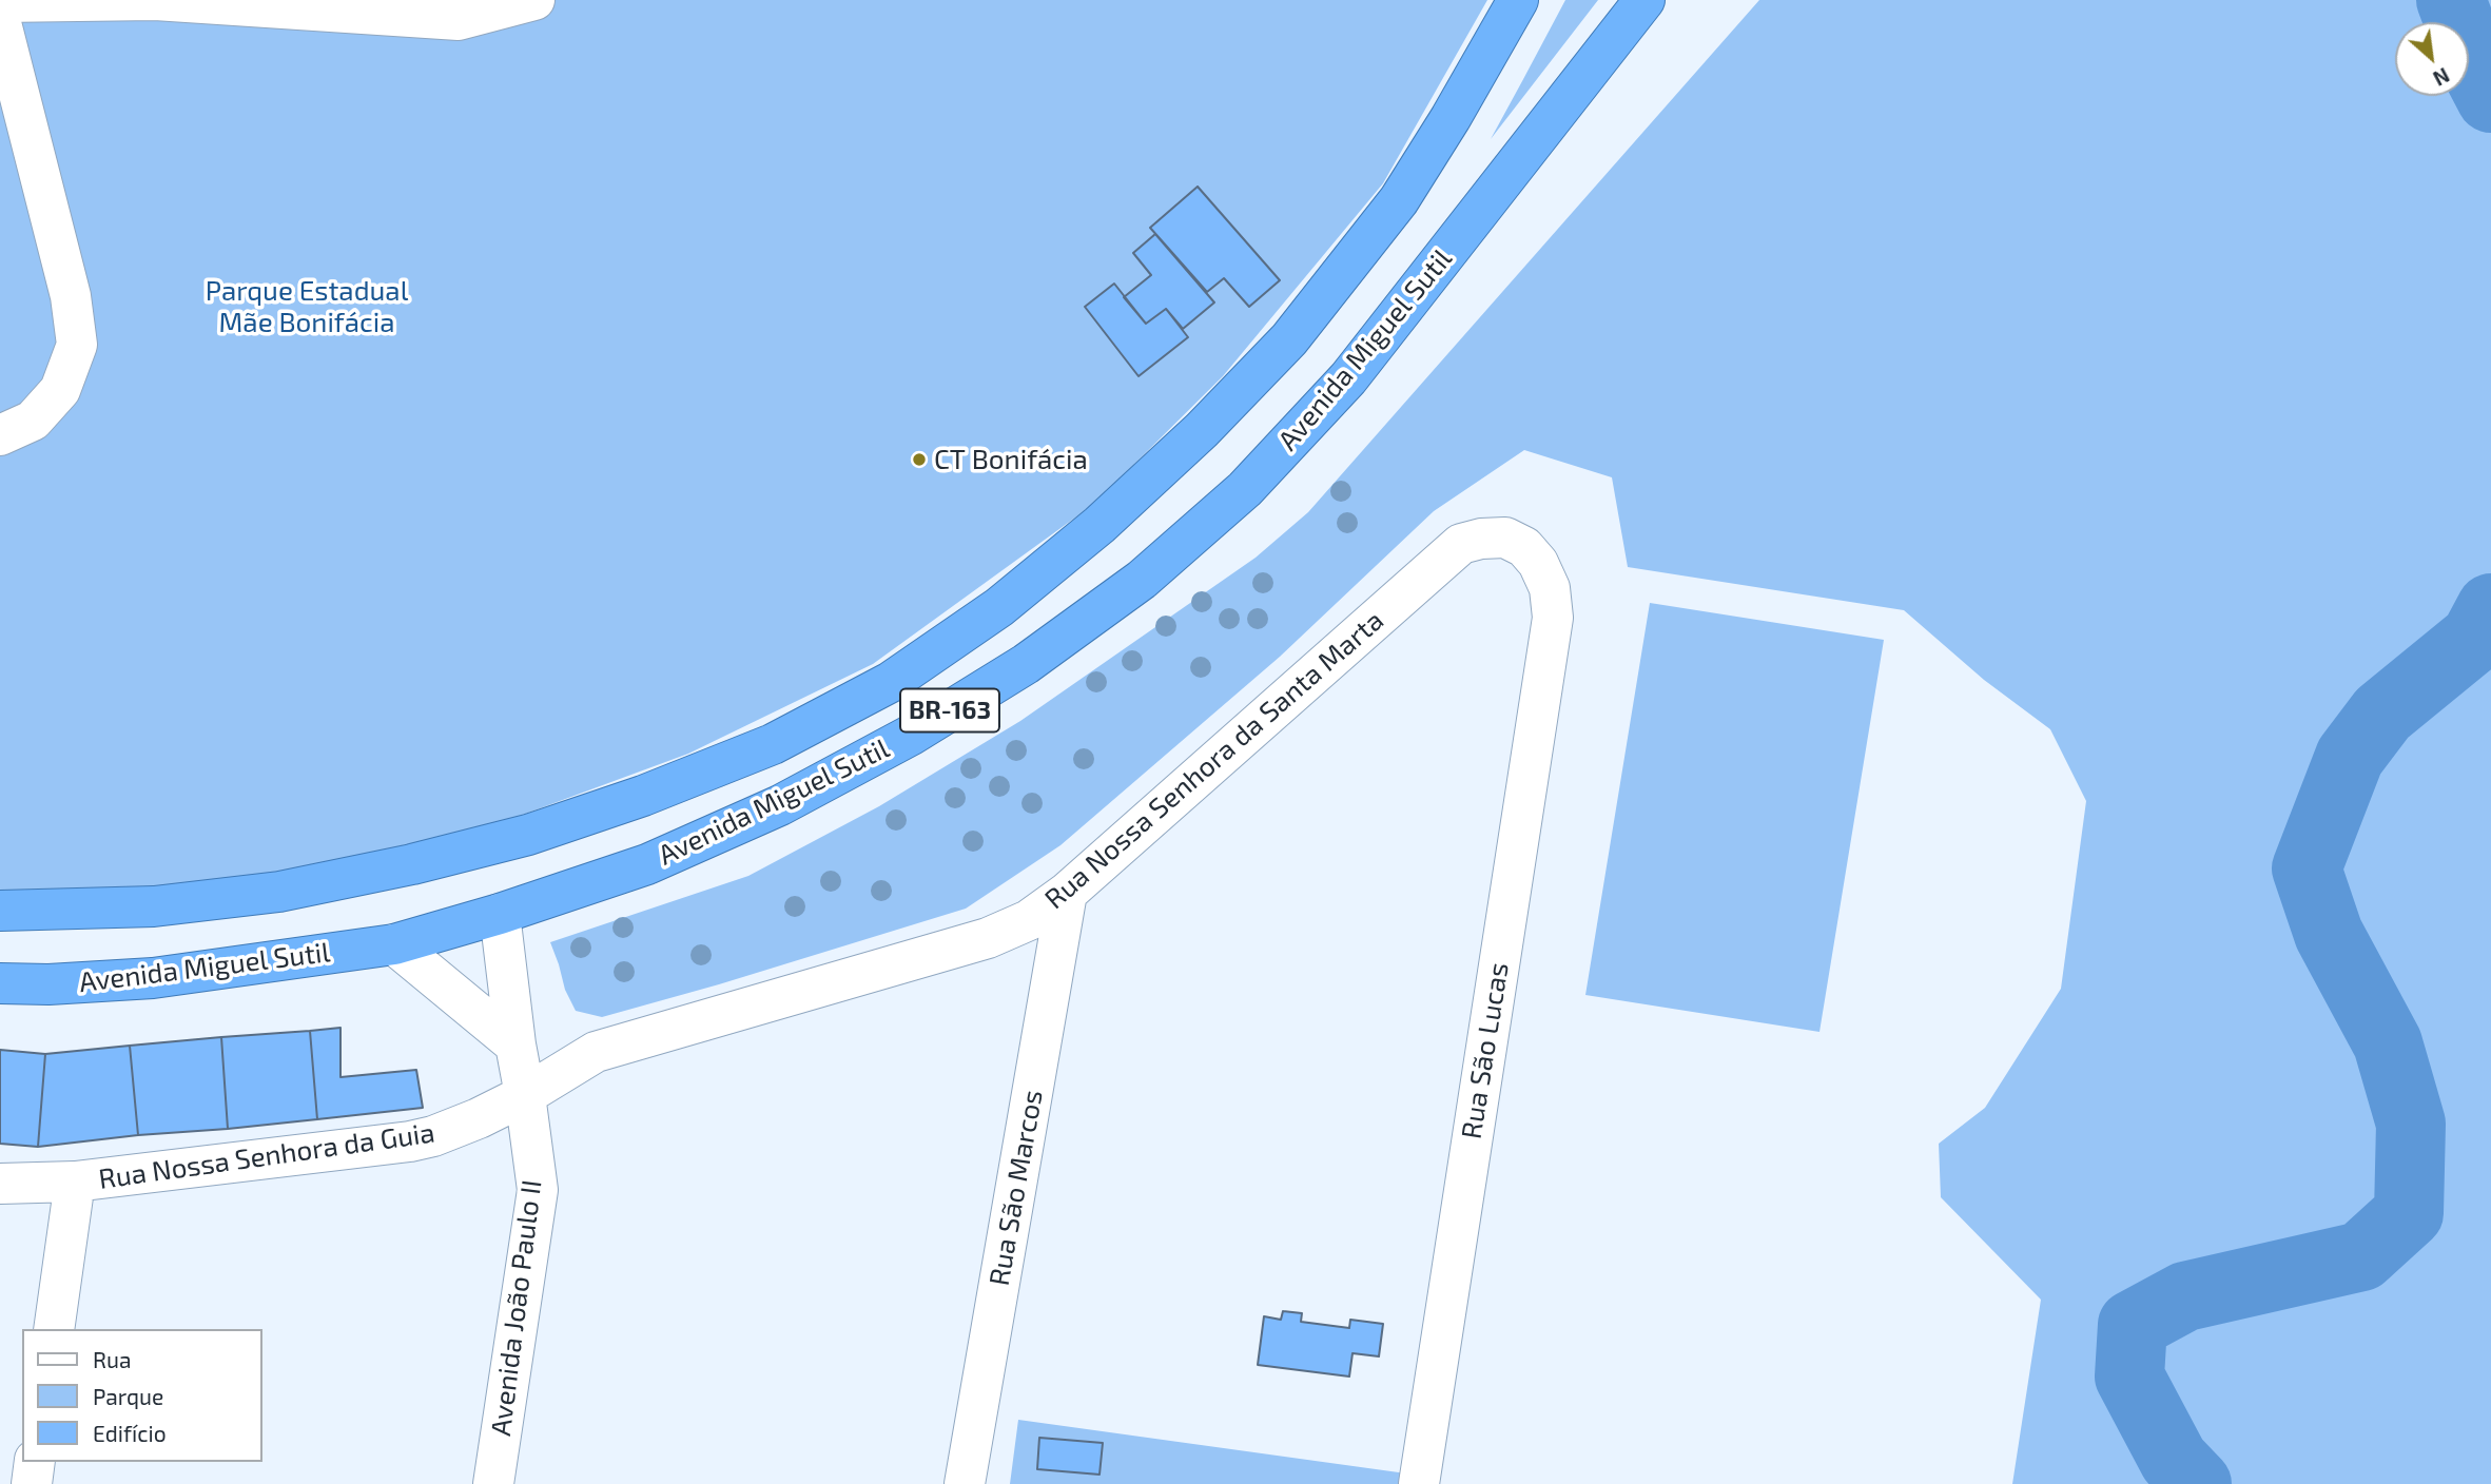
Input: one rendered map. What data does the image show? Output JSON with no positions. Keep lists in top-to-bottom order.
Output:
{
  "streets": {
    "highway": ["Avenida Miguel Sutil", "BR-163"],
    "street": [
      "Rua Nossa Senhora da Santa Marta",
      "Rua São Lucas",
      "Rua Nossa Senhora da Guia",
      "Rua São Marcos",
      "Avenida João Paulo II"
    ]
  },
  "crossings": [
    ["Avenida Miguel Sutil", "Avenida João Paulo II"],
    ["Rua Nossa Senhora da Santa Marta", "Rua São Lucas"],
    ["Rua Nossa Senhora da Santa Marta", "Rua Nossa Senhora da Guia"],
    ["Rua Nossa Senhora da Santa Marta", "Rua São Marcos"],
    ["Rua Nossa Senhora da Santa Marta", "Avenida João Paulo II"],
    ["Rua Nossa Senhora da Guia", "Avenida João Paulo II"]
  ],
  "parks": ["Parque Estadual Mãe Bonifácia"],
  "places": ["CT Bonifácia"],
  "legend": ["Rua", "Parque", "Edifício"],
  "north": "bottom right"
}
